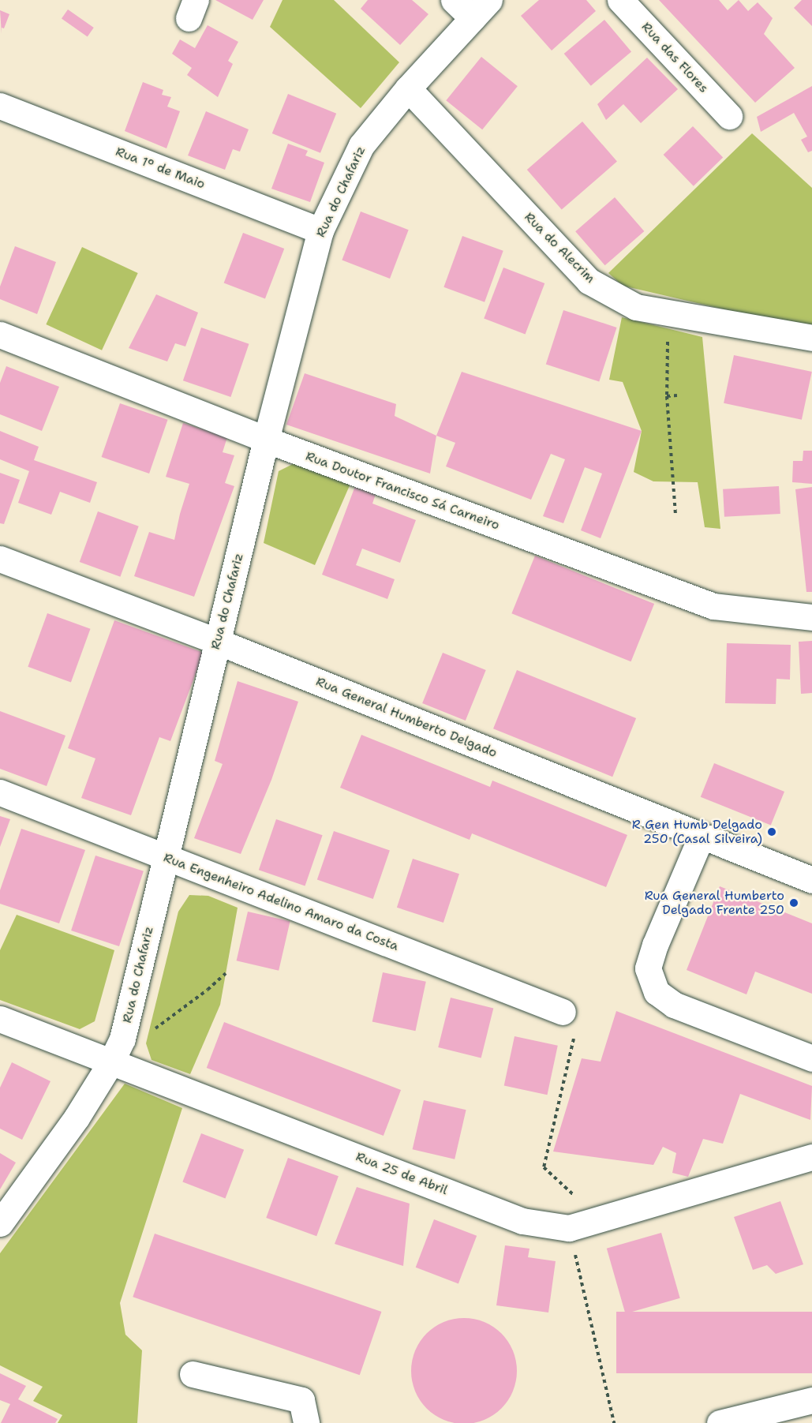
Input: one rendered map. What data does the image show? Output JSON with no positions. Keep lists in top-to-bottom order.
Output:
{
  "streets": {
    "street": [
      "Rua das Flores",
      "Rua 1º de Maio",
      "Rua do Chafariz",
      "Rua do Alecrim",
      "Rua Doutor Francisco Sá Carneiro",
      "Rua General Humberto Delgado",
      "Rua Engenheiro Adelino Amaro da Costa",
      "Rua 25 de Abril"
    ]
  },
  "crossings": [
    ["Rua 1º de Maio", "Rua do Chafariz"],
    ["Rua do Chafariz", "Rua do Alecrim"],
    ["Rua do Chafariz", "Rua Doutor Francisco Sá Carneiro"],
    ["Rua do Chafariz", "Rua General Humberto Delgado"],
    ["Rua do Chafariz", "Rua Engenheiro Adelino Amaro da Costa"],
    ["Rua do Chafariz", "Rua 25 de Abril"]
  ],
  "places": ["R Gen Humb Delgado 250 (Casal Silveira)", "Rua General Humberto Delgado Frente 250"]
}
